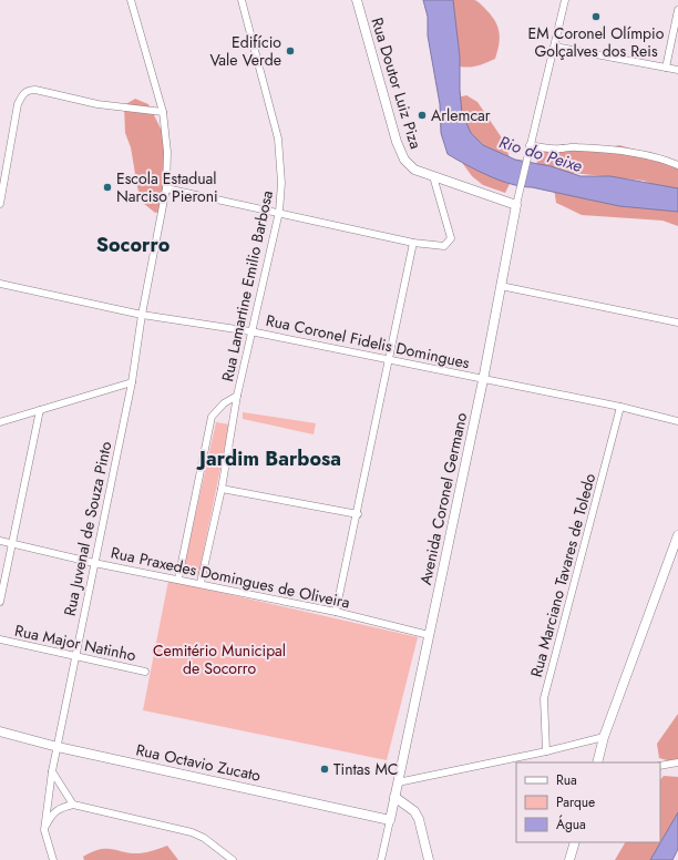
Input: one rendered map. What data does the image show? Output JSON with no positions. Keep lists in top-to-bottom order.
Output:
{
  "streets": {
    "street": [
      "Rua Doutor Luiz Piza",
      "Rua Lamartine Emilio Barbosa",
      "Rua Coronel Fidelis Domingues",
      "Avenida Coronel Germano",
      "Rua Juvenal de Souza Pinto",
      "Rua Marciano Tavares de Toledo",
      "Rua Praxedes Domingues de Oliveira",
      "Rua Major Natinho",
      "Rua Octavio Zucato"
    ]
  },
  "crossings": [
    ["Rua Doutor Luiz Piza", "Avenida Coronel Germano"],
    ["Rua Lamartine Emilio Barbosa", "Rua Coronel Fidelis Domingues"],
    ["Rua Lamartine Emilio Barbosa", "Rua Praxedes Domingues de Oliveira"],
    ["Rua Coronel Fidelis Domingues", "Avenida Coronel Germano"],
    ["Rua Coronel Fidelis Domingues", "Rua Juvenal de Souza Pinto"],
    ["Rua Coronel Fidelis Domingues", "Rua Marciano Tavares de Toledo"],
    ["Avenida Coronel Germano", "Rua Praxedes Domingues de Oliveira"],
    ["Avenida Coronel Germano", "Rua Octavio Zucato"],
    ["Rua Juvenal de Souza Pinto", "Rua Praxedes Domingues de Oliveira"],
    ["Rua Juvenal de Souza Pinto", "Rua Major Natinho"],
    ["Rua Juvenal de Souza Pinto", "Rua Octavio Zucato"]
  ],
  "districts": ["Socorro", "Jardim Barbosa"],
  "water": ["Rio do Peixe"],
  "parks": ["Cemitério Municipal de Socorro"],
  "places": [
    "EM Coronel Olímpio Golçalves dos Reis",
    "Edifício Vale Verde",
    "Arlemcar",
    "Escola Estadual Narciso Pieroni",
    "Tintas MC"
  ],
  "legend": ["Rua", "Parque", "Água"]
}
